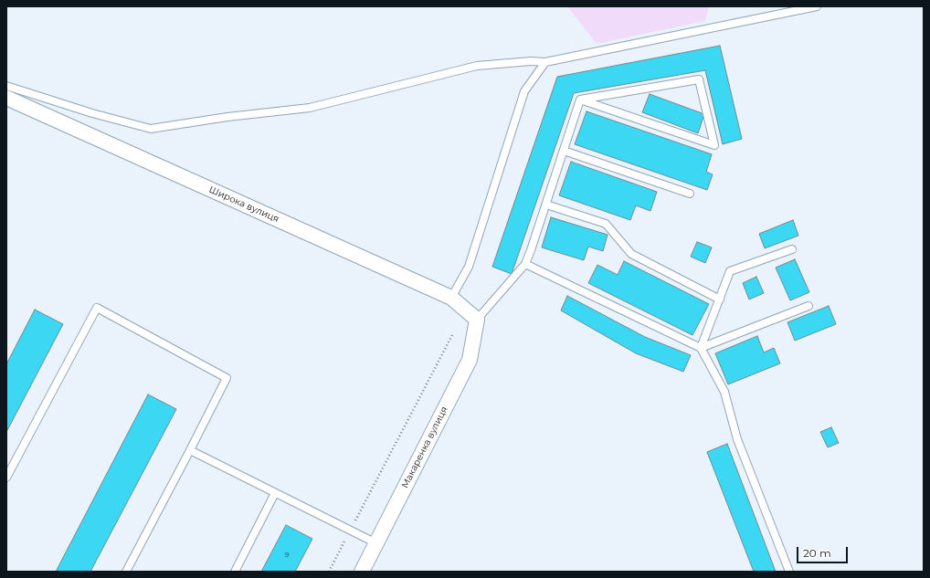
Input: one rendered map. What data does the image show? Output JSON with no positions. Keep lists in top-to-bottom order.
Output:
{
  "streets": {
    "street": ["Широка вулиця", "Макаренка вулиця"]
  },
  "crossings": [
    ["Широка вулиця", "Макаренка вулиця"]
  ],
  "house_numbers": ["9"],
  "scale_bar": "20 m"
}
